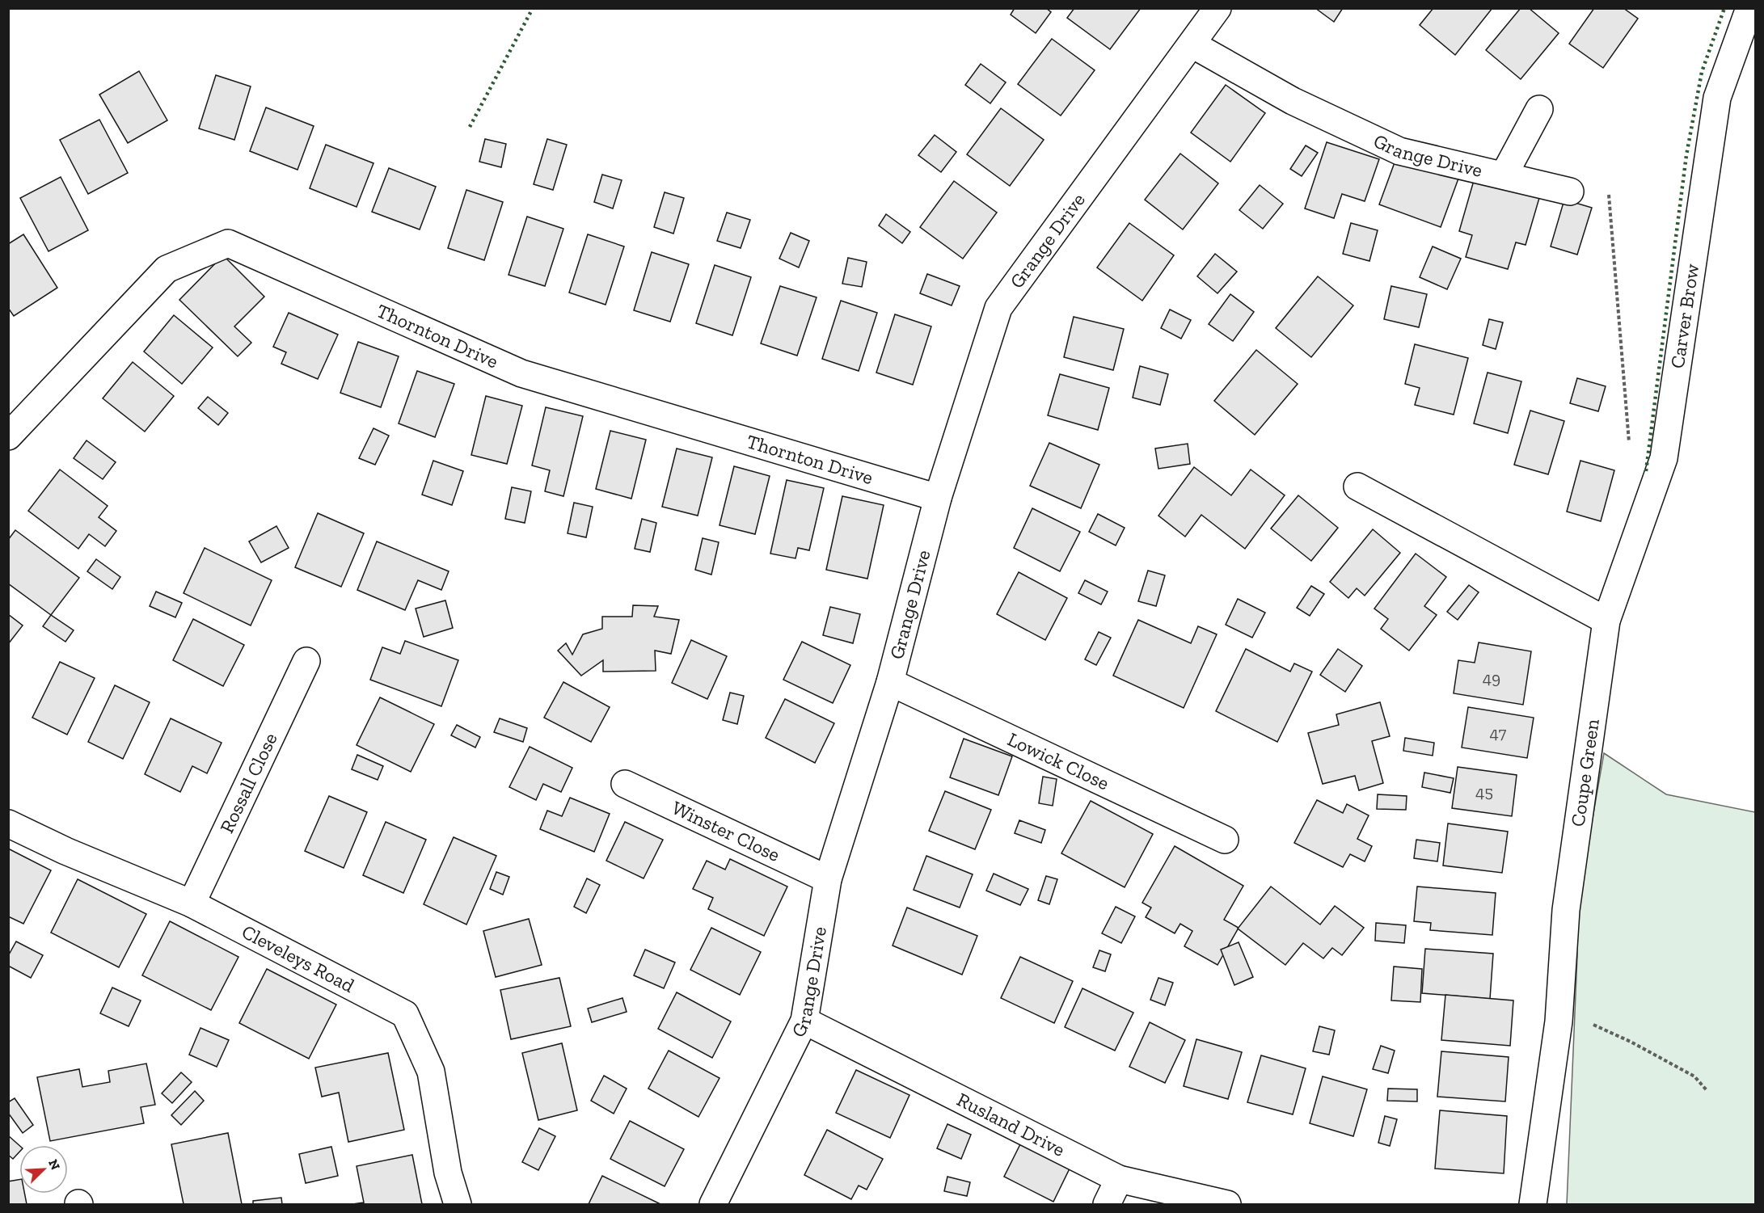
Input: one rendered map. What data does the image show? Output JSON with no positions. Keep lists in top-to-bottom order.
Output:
{
  "streets": {
    "street": [
      "Grange Drive",
      "Carver Brow",
      "Thornton Drive",
      "Lowick Close",
      "Coupe Green",
      "Rossall Close",
      "Winster Close",
      "Cleveleys Road",
      "Rusland Drive"
    ]
  },
  "crossings": [
    ["Grange Drive", "Thornton Drive"],
    ["Grange Drive", "Lowick Close"],
    ["Grange Drive", "Winster Close"],
    ["Grange Drive", "Rusland Drive"],
    ["Carver Brow", "Coupe Green"],
    ["Rossall Close", "Cleveleys Road"]
  ],
  "house_numbers": ["49", "47", "45"],
  "north": "top right"
}
